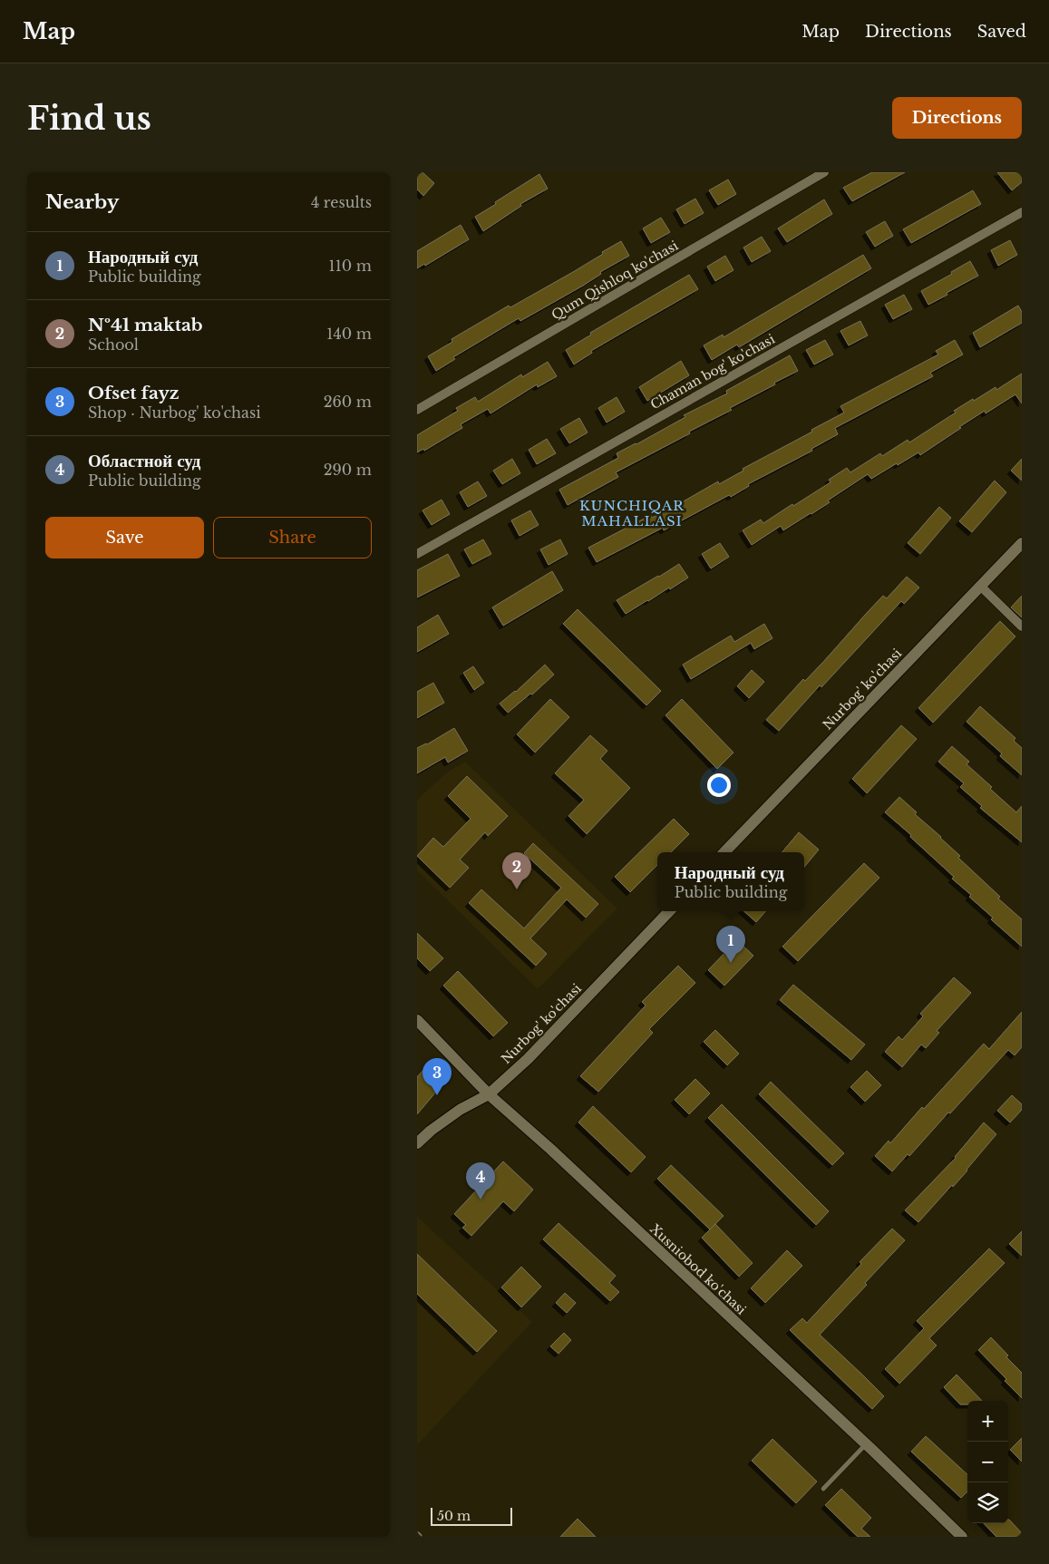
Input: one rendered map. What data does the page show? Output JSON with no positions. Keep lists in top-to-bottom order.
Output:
{
  "streets": {
    "street": [
      "Qum Qishloq ko'chasi",
      "Chaman bog' ko'chasi",
      "Nurbog' ko'chasi",
      "Xusniobod ko'chasi"
    ]
  },
  "crossings": [
    ["Nurbog' ko'chasi", "Xusniobod ko'chasi"]
  ],
  "districts": ["KUNCHIQAR MAHALLASI"],
  "scale_bar": "50 m",
  "page": {
    "header": "Map",
    "nav": ["Map", "Directions", "Saved"],
    "buttons": [
      "Directions",
      ["Save", "Share"]
    ],
    "title": "Find us",
    "heading": ["Nearby", "4 results"],
    "list": [
      {
        "mark": "1",
        "name": "Народный суд",
        "note": "Public building",
        "value": "110 m"
      },
      {
        "mark": "2",
        "name": "№41 maktab",
        "note": "School",
        "value": "140 m"
      },
      {
        "mark": "3",
        "name": "Ofset fayz",
        "note": "Shop · Nurbog' ko'chasi",
        "value": "260 m"
      },
      {
        "mark": "4",
        "name": "Областной суд",
        "note": "Public building",
        "value": "290 m"
      }
    ],
    "popup": ["Народный суд", "Public building"],
    "pins": [
      "2",
      "1",
      "3",
      "4"
    ],
    "map_buttons": ["+", "−"],
    "scale": "50 m"
  }
}
